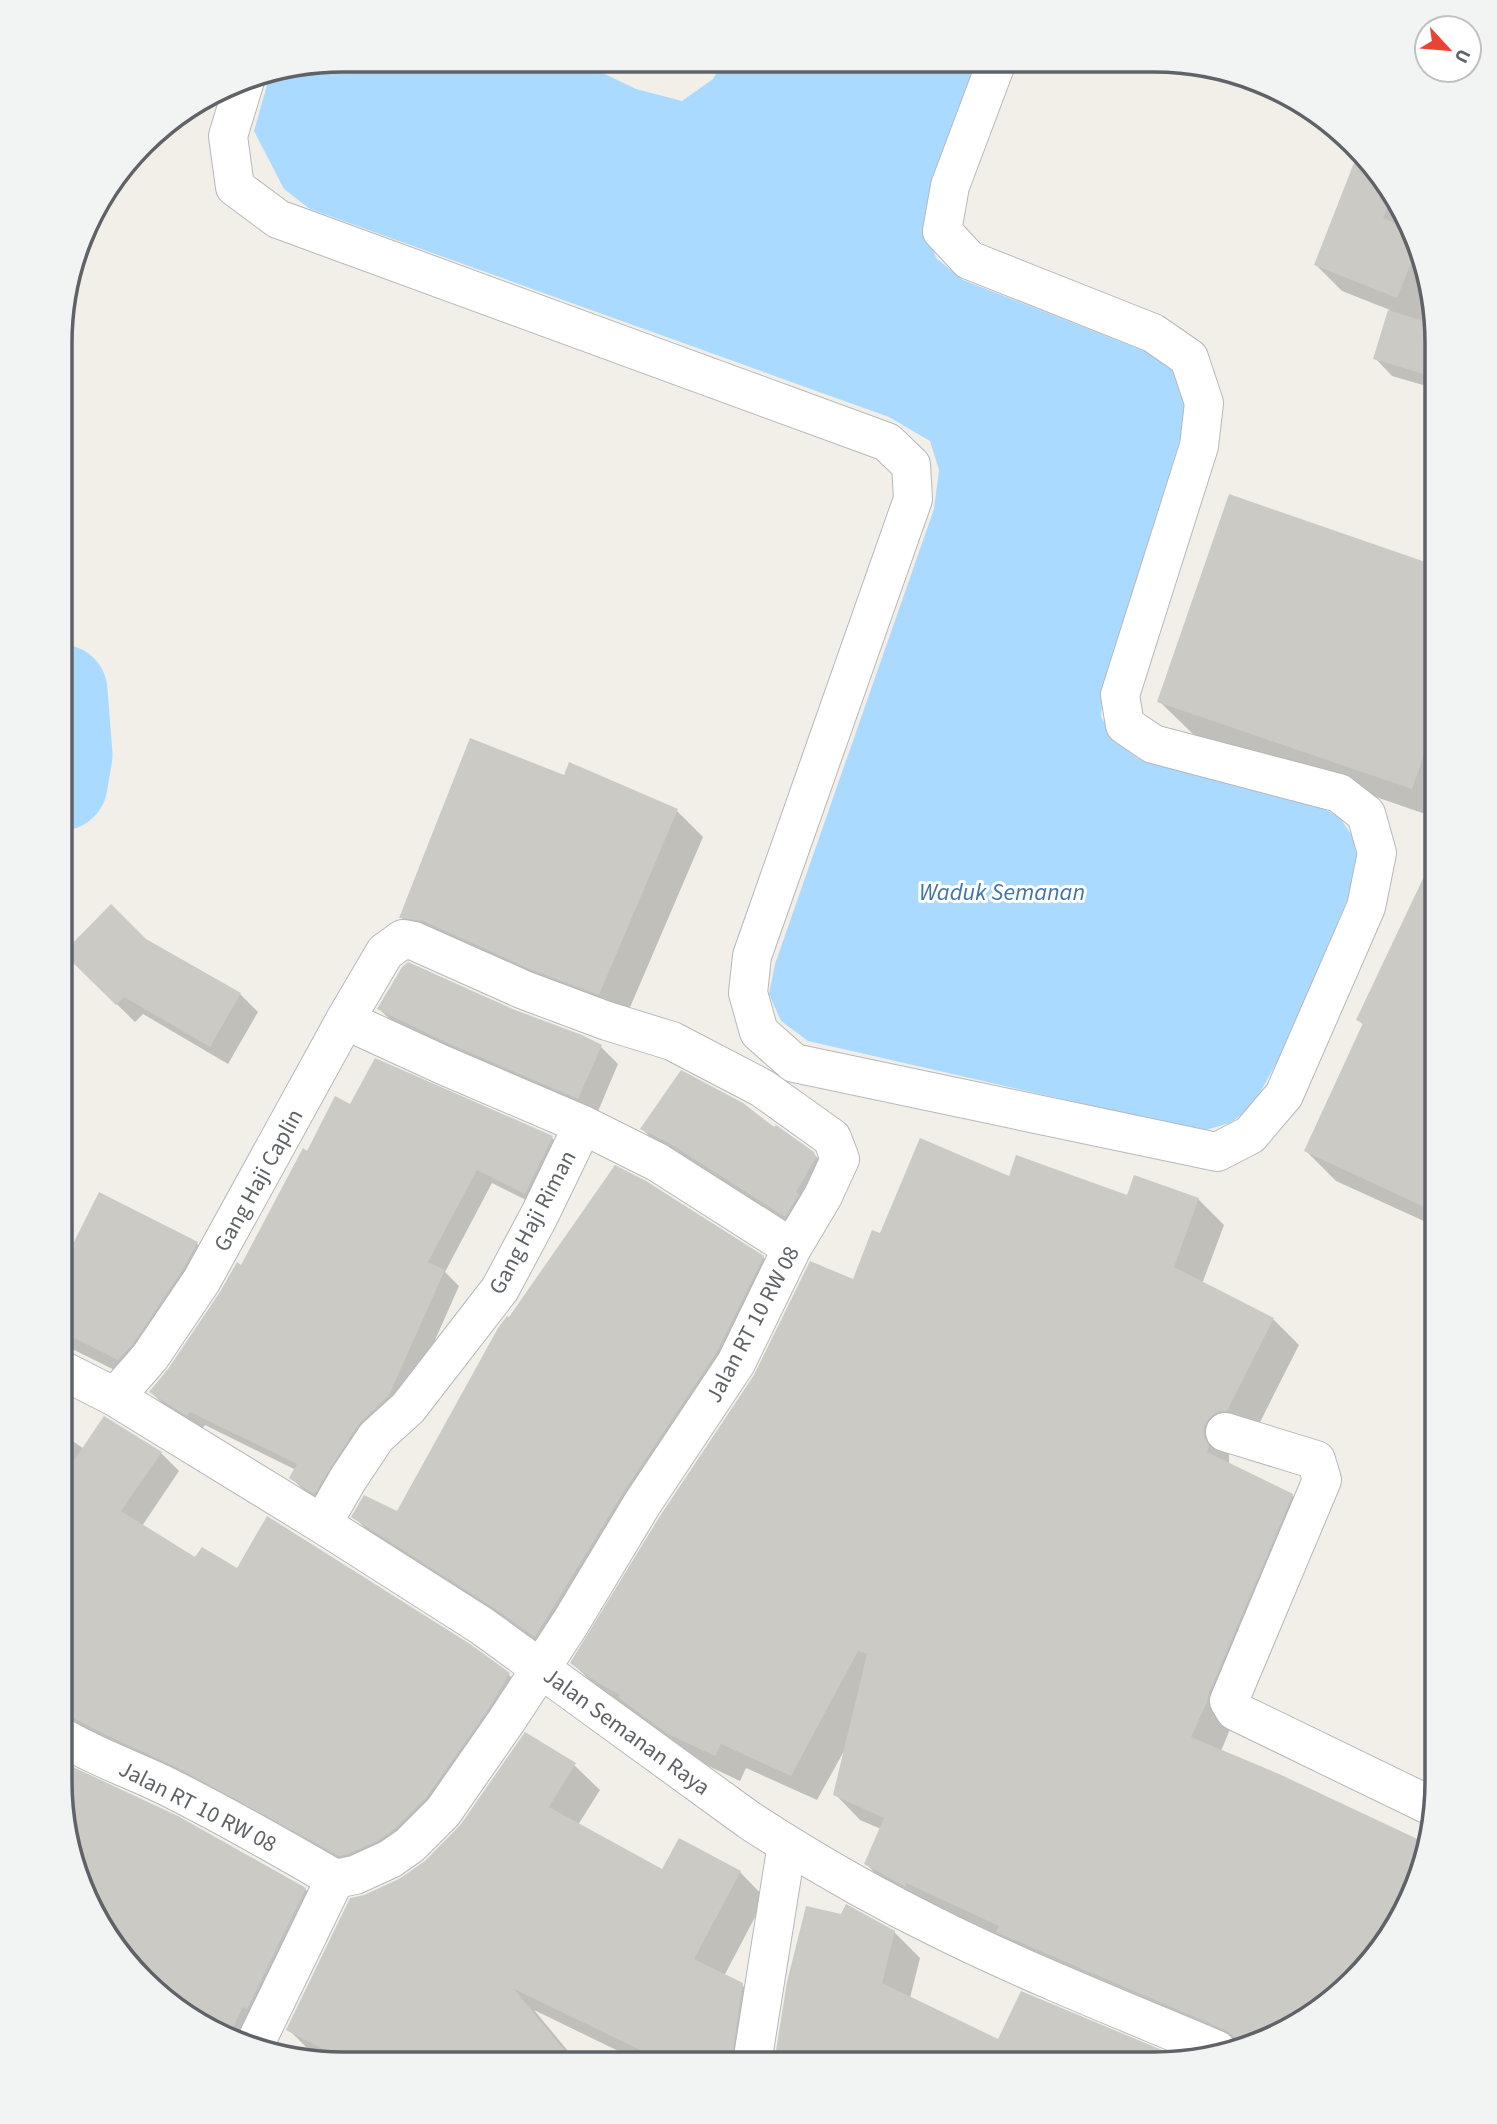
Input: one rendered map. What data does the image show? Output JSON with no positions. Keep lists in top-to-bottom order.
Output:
{
  "streets": {
    "street": [
      "Gang Haji Caplin",
      "Gang Haji Riman",
      "Jalan RT 10 RW 08",
      "Jalan Semanan Raya"
    ]
  },
  "crossings": [
    ["Gang Haji Caplin", "Gang Haji Riman"],
    ["Gang Haji Caplin", "Jalan RT 10 RW 08"],
    ["Gang Haji Caplin", "Jalan Semanan Raya"],
    ["Gang Haji Riman", "Jalan Semanan Raya"],
    ["Jalan RT 10 RW 08", "Jalan Semanan Raya"]
  ],
  "water": ["Waduk Semanan"],
  "north": "bottom right"
}
